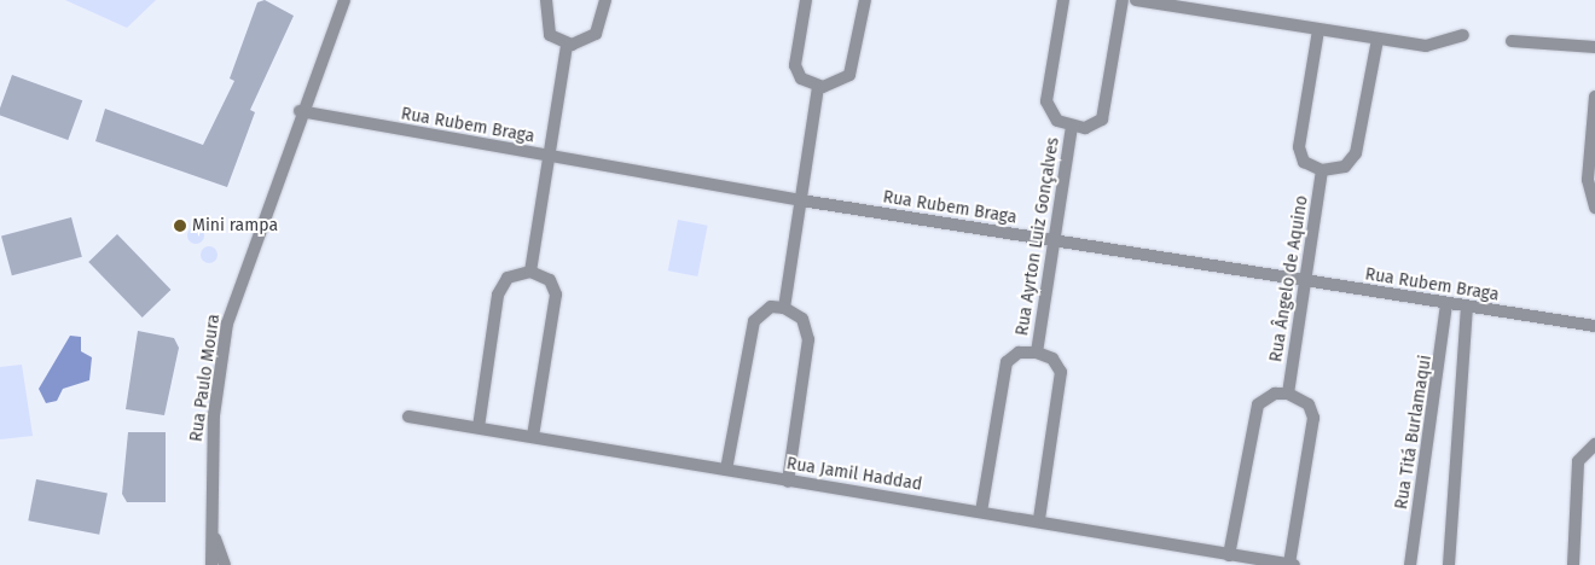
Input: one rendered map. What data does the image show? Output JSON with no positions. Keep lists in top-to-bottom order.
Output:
{
  "streets": {
    "street": [
      "Rua Rubem Braga",
      "Rua Ayrton Luiz Gonçalves",
      "Rua Ângelo de Aquino",
      "Rua Paulo Moura",
      "Rua Titá Burlamaqui",
      "Rua Jamil Haddad"
    ]
  },
  "crossings": [
    ["Rua Rubem Braga", "Rua Ayrton Luiz Gonçalves"],
    ["Rua Rubem Braga", "Rua Ângelo de Aquino"],
    ["Rua Rubem Braga", "Rua Paulo Moura"],
    ["Rua Rubem Braga", "Rua Titá Burlamaqui"],
    ["Rua Ayrton Luiz Gonçalves", "Rua Jamil Haddad"]
  ],
  "places": ["Mini rampa"]
}
